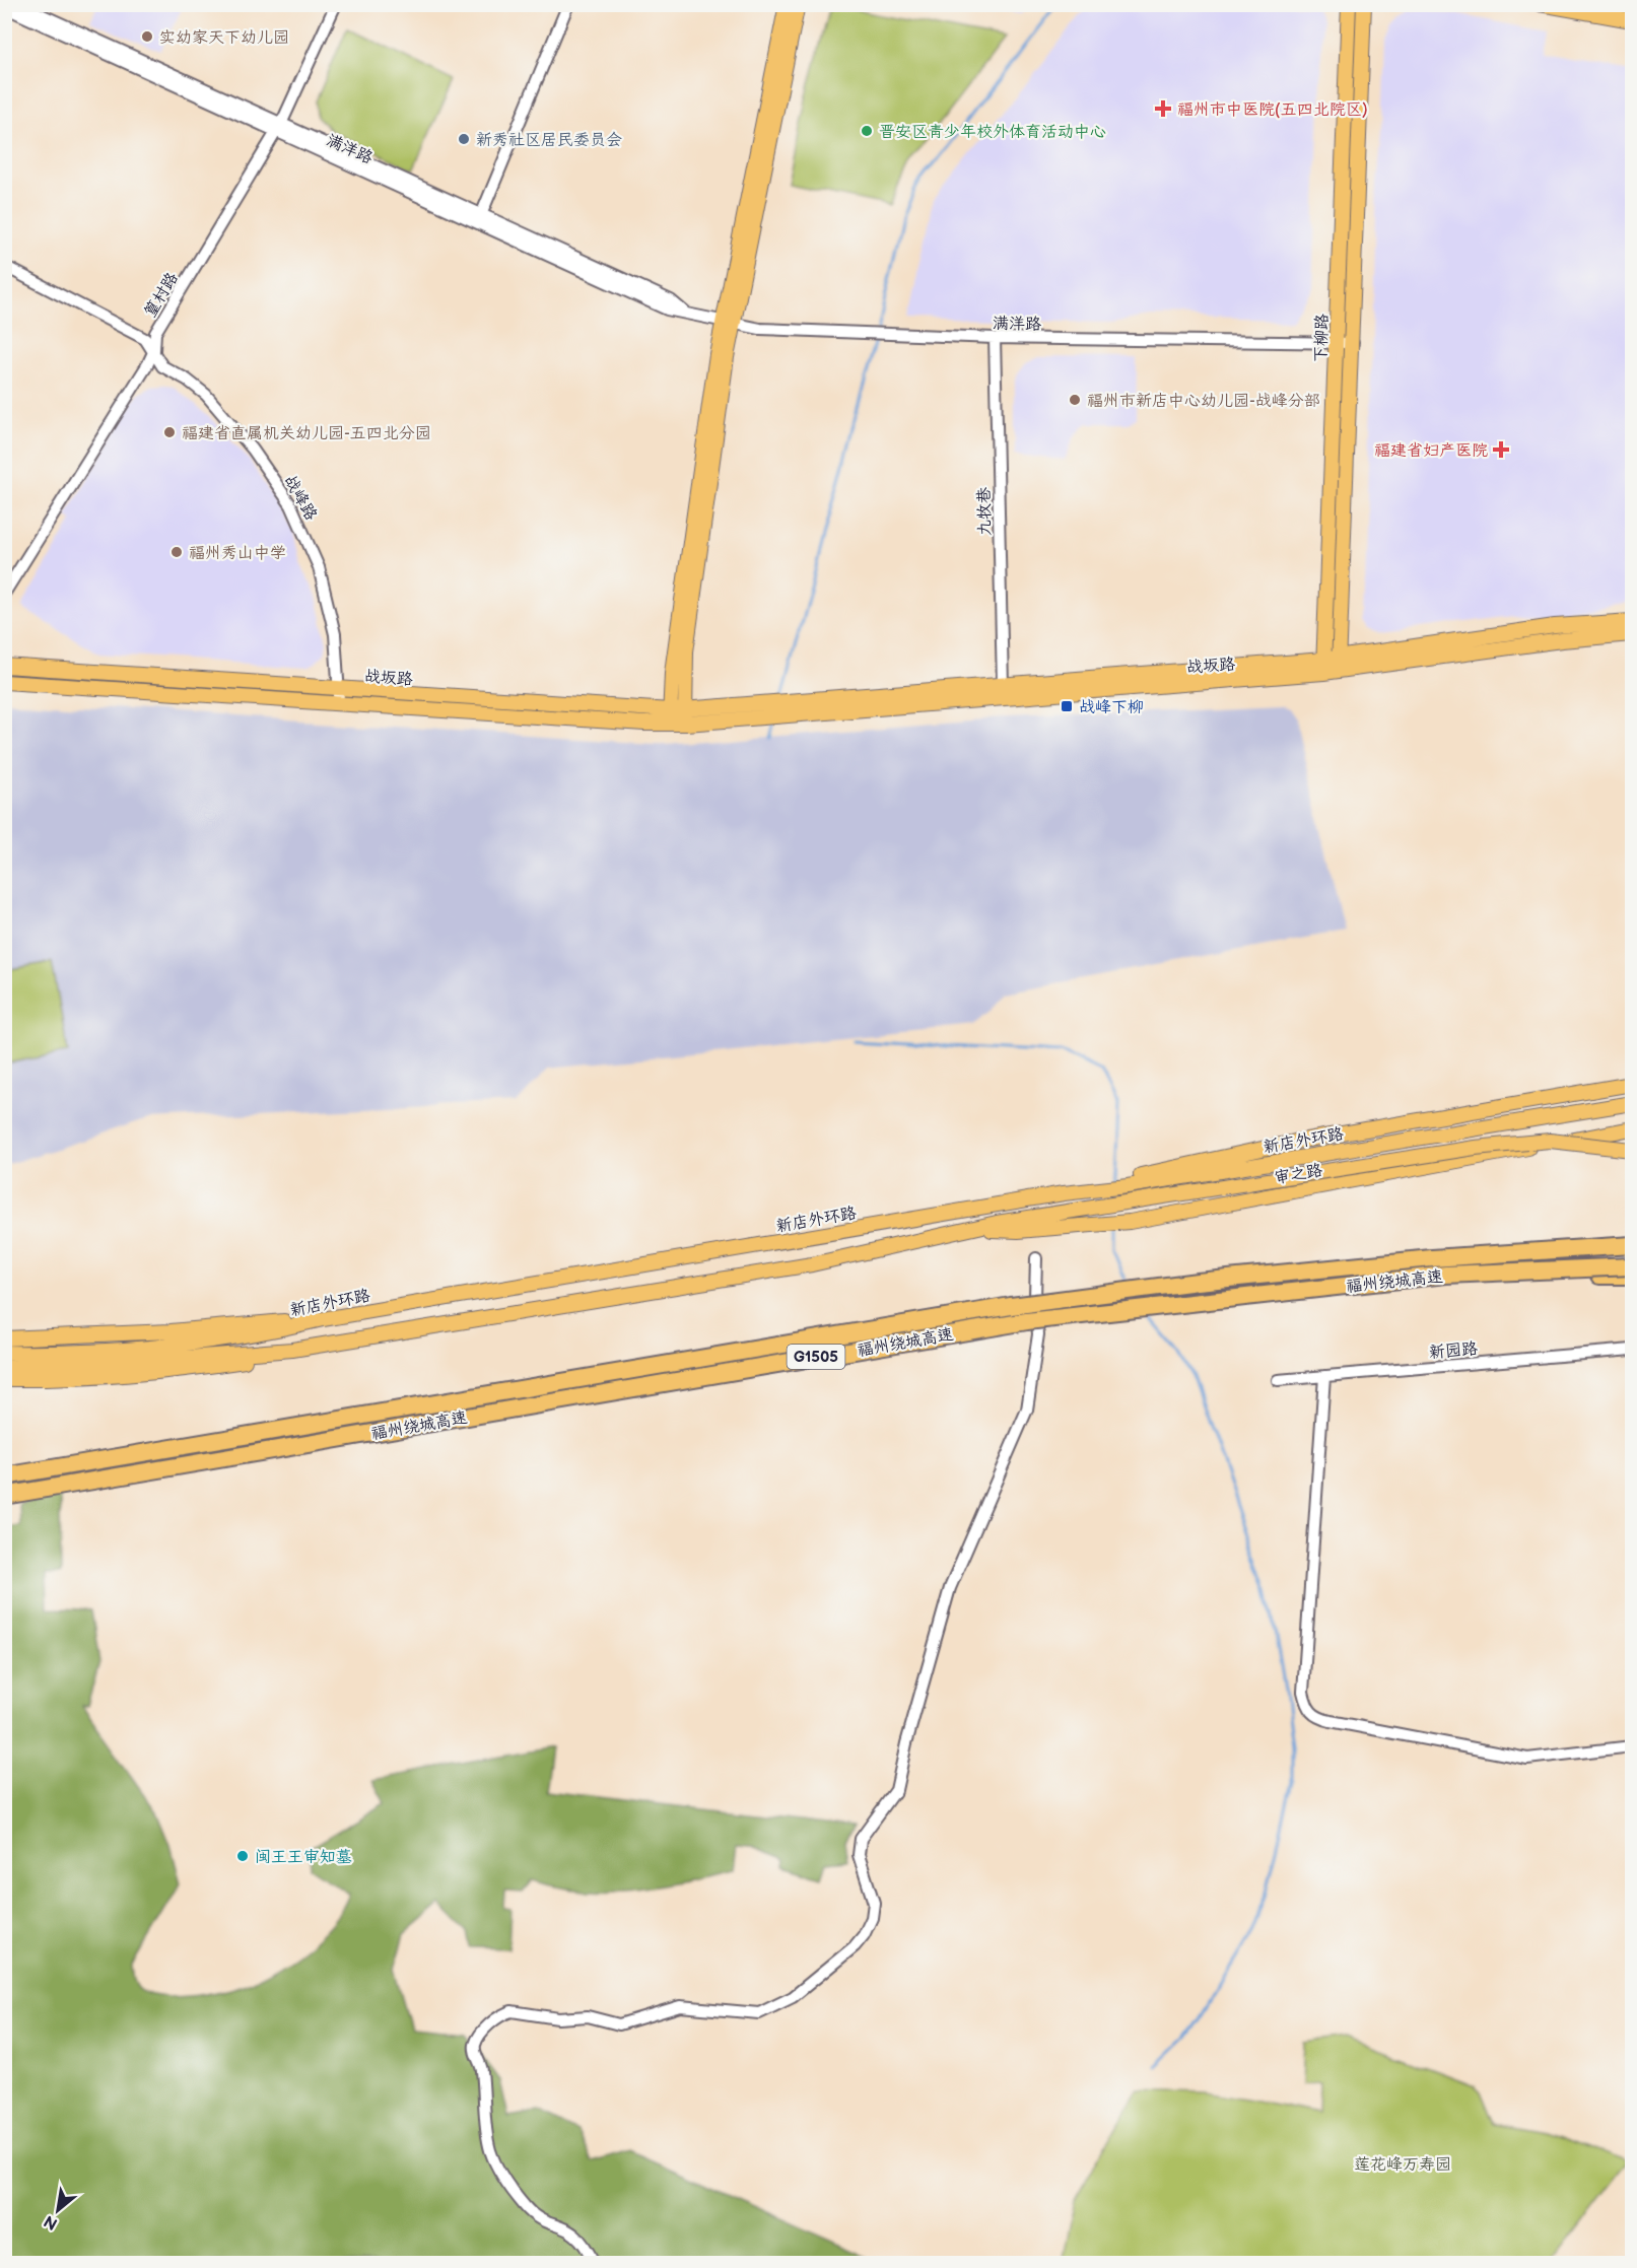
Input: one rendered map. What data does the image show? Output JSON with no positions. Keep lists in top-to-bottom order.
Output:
{
  "streets": {
    "highway": ["福州绕城高速", "G1505"],
    "main road": [
      "下柳路",
      "战坂路",
      "新店外环路",
      "审之路"
    ],
    "street": [
      "满洋路",
      "篁村路",
      "战峰路",
      "九牧巷",
      "新园路"
    ]
  },
  "crossings": [
    ["满洋路", "篁村路"],
    ["满洋路", "下柳路"],
    ["满洋路", "九牧巷"],
    ["篁村路", "战峰路"],
    ["下柳路", "战坂路"],
    ["战峰路", "战坂路"],
    ["九牧巷", "战坂路"],
    ["新店外环路", "审之路"]
  ],
  "parks": ["莲花峰万寿园"],
  "places": {
    "other": [
      "实幼家天下幼儿园",
      "晋安区青少年校外体育活动中心",
      "新秀社区居民委员会",
      "福州市新店中心幼儿园-战峰分部",
      "福建省直属机关幼儿园-五四北分园",
      "福州秀山中学",
      "闽王王审知墓"
    ],
    "health": ["福州市中医院(五四北院区)", "福建省妇产医院"],
    "transit": ["战峰下柳"]
  },
  "north": "bottom left"
}
